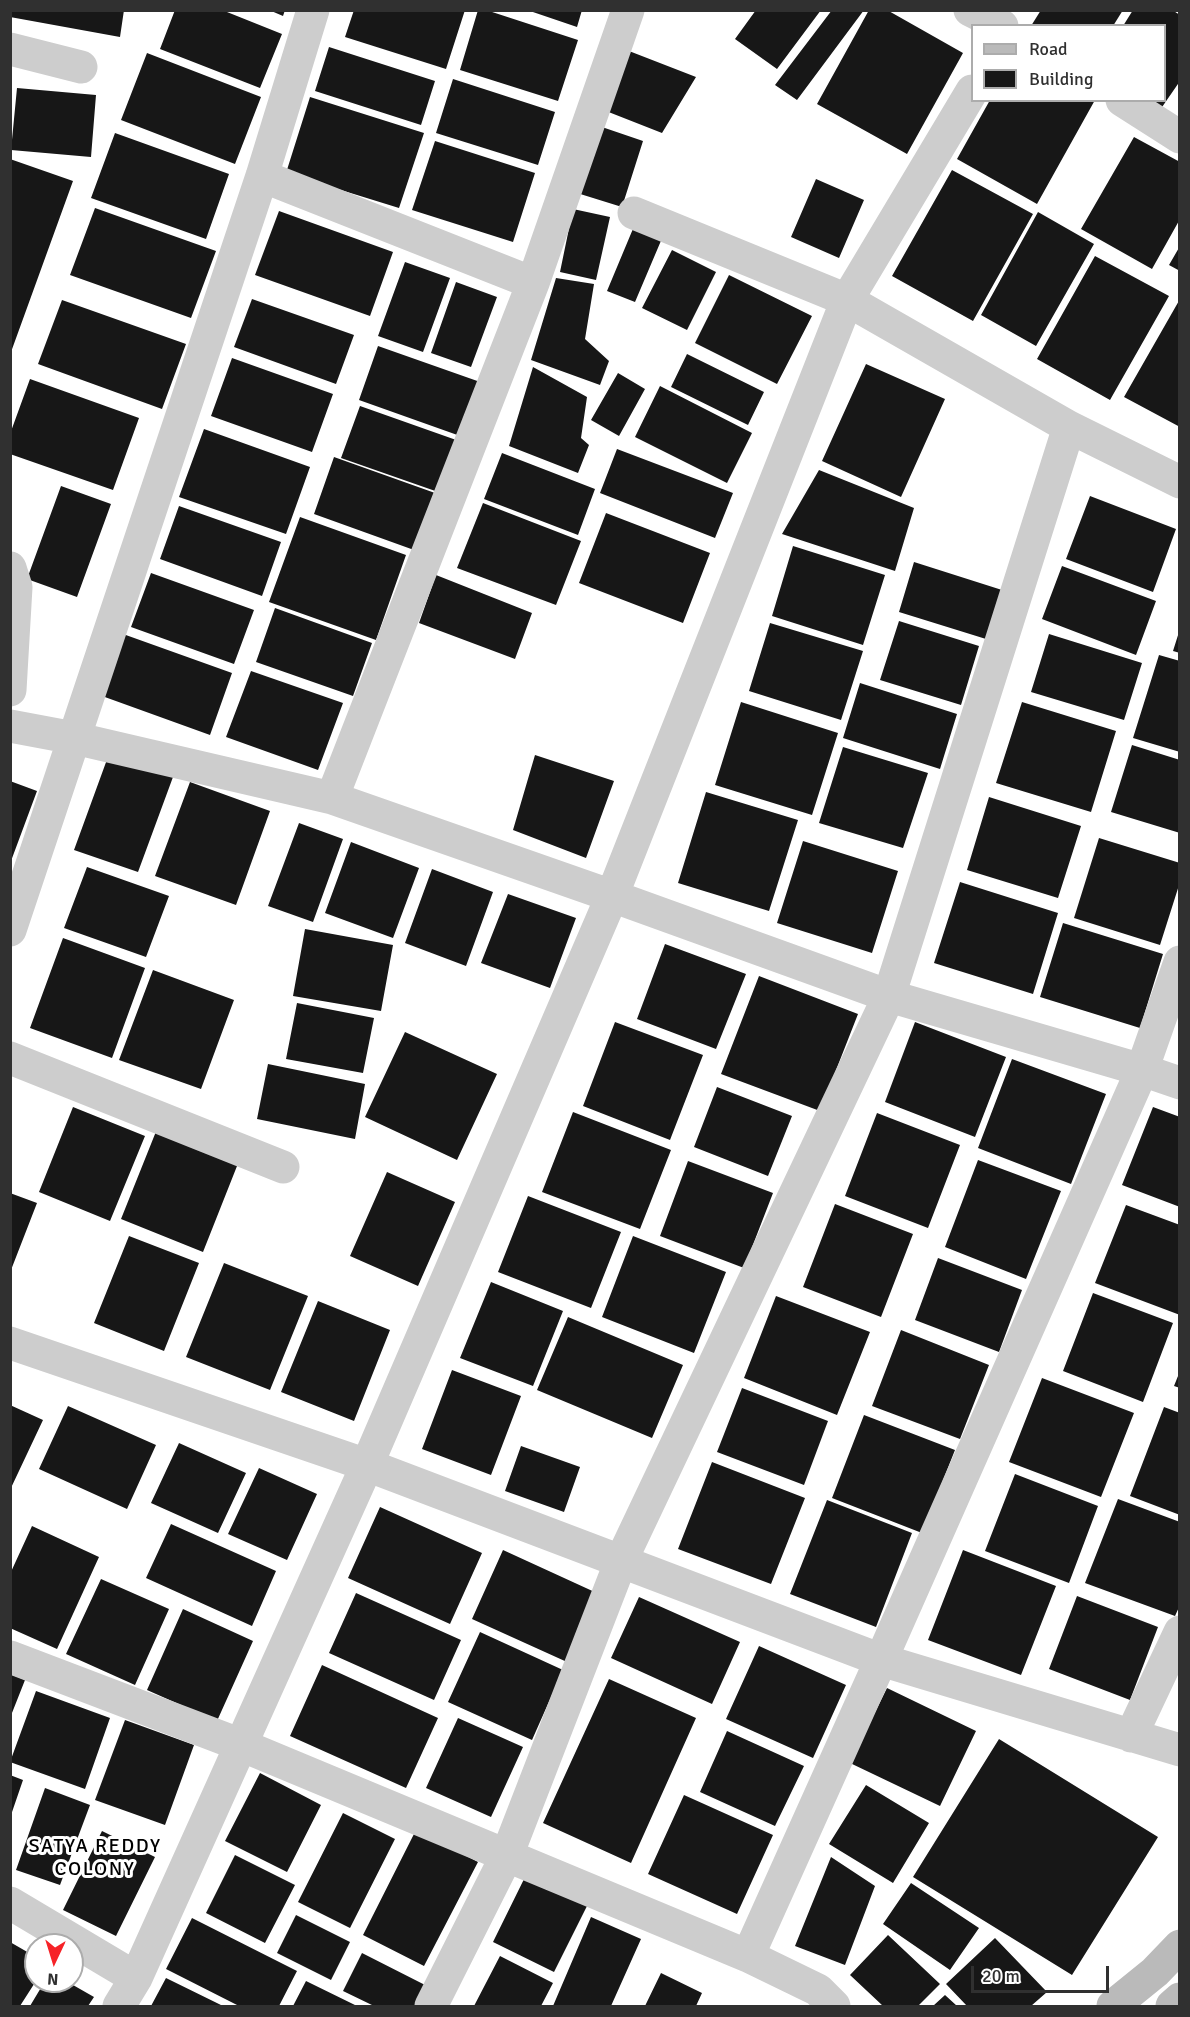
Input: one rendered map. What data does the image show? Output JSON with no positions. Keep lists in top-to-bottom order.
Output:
{
  "districts": ["SATYA REDDY COLONY"],
  "legend": ["Road", "Building"],
  "scale_bar": "20 m",
  "north": "bottom"
}
